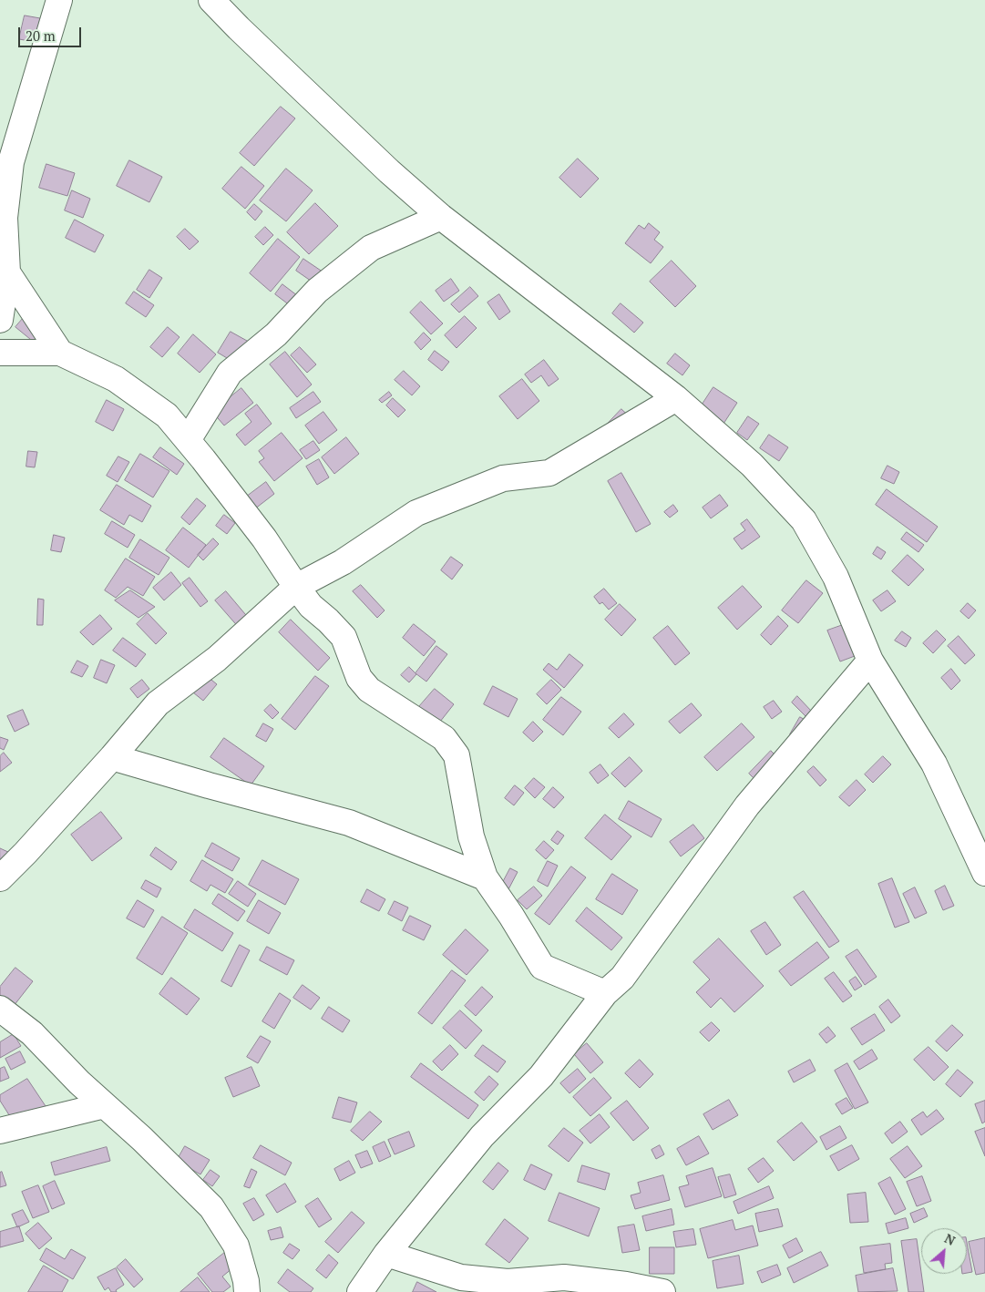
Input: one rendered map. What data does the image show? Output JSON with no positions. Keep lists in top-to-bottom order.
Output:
{
  "scale_bar": "20 m",
  "north": "top right"
}
